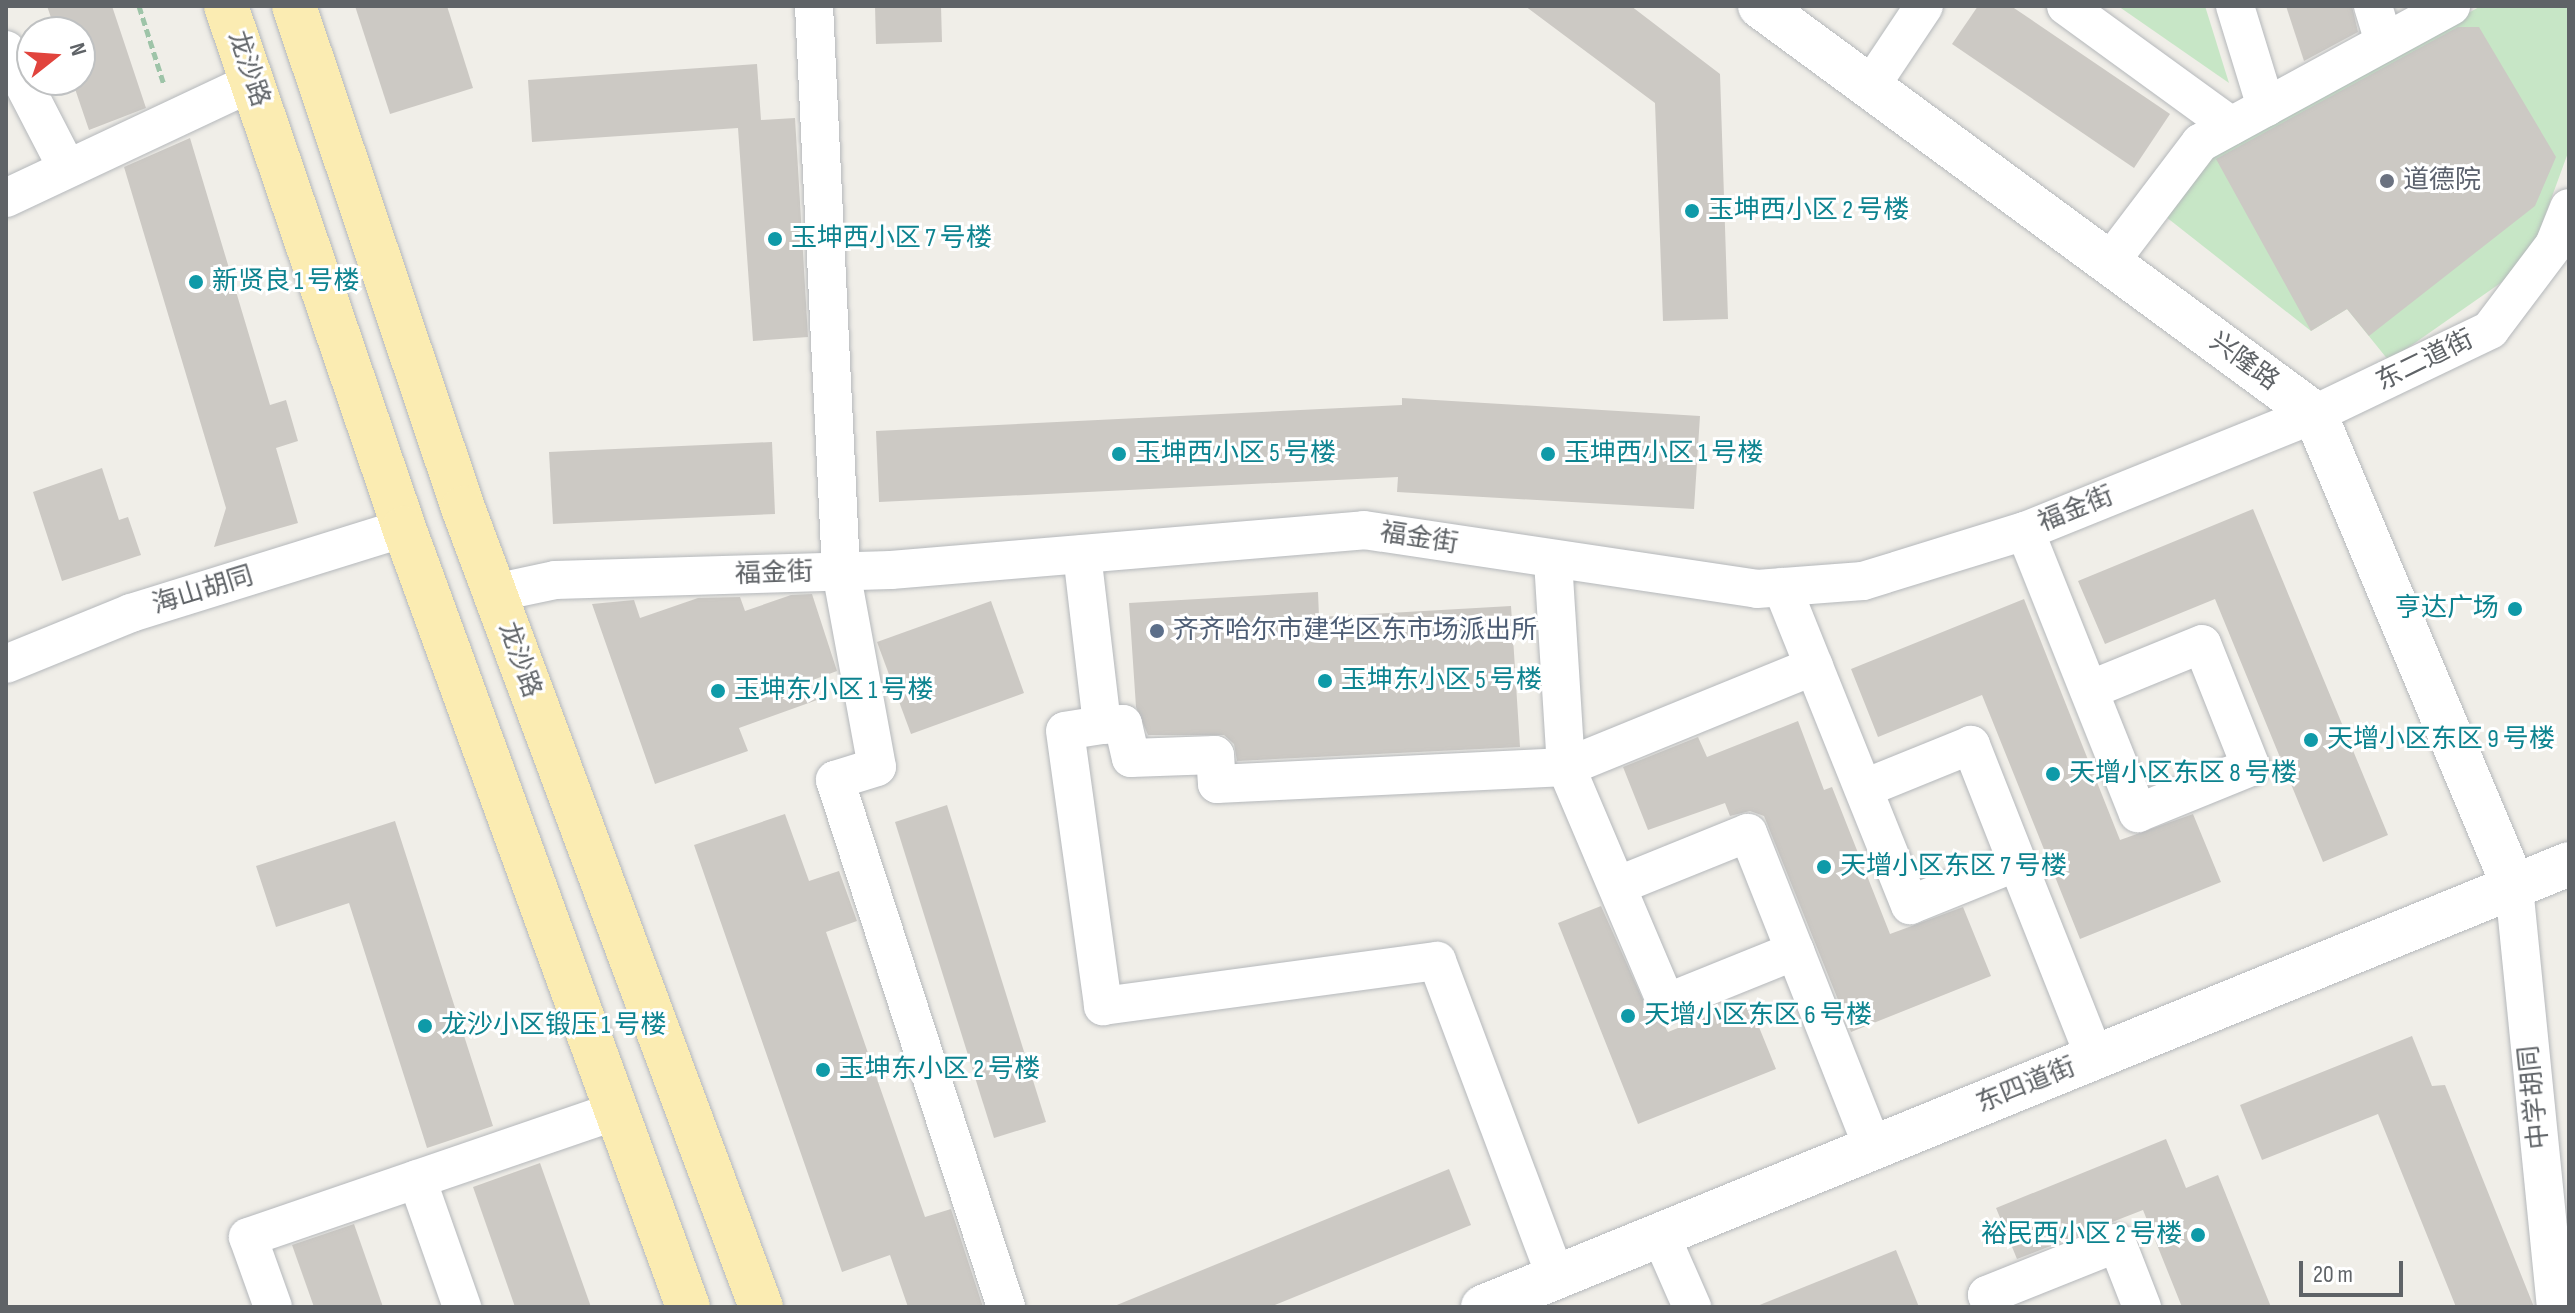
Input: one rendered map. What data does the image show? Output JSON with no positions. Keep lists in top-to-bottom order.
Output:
{
  "streets": {
    "main road": ["龙沙路"],
    "street": [
      "东二道街",
      "兴隆路",
      "福金街",
      "海山胡同",
      "东四道街",
      "中学胡同"
    ]
  },
  "crossings": [
    ["龙沙路", "福金街"],
    ["龙沙路", "海山胡同"],
    ["东二道街", "兴隆路"],
    ["东二道街", "福金街"],
    ["兴隆路", "福金街"],
    ["东四道街", "中学胡同"]
  ],
  "places": [
    "道德院",
    "玉坤西小区 2 号楼",
    "玉坤西小区 7 号楼",
    "新贤良 1 号楼",
    "玉坤西小区 5 号楼",
    "玉坤西小区 1 号楼",
    "亨达广场",
    "齐齐哈尔市建华区东市场派出所",
    "玉坤东小区 5 号楼",
    "玉坤东小区 1 号楼",
    "天增小区东区 9 号楼",
    "天增小区东区 8 号楼",
    "天增小区东区 7 号楼",
    "天增小区东区 6 号楼",
    "龙沙小区锻压 1 号楼",
    "玉坤东小区 2 号楼",
    "裕民西小区 2 号楼"
  ],
  "scale_bar": "20 m",
  "north": "right"
}
